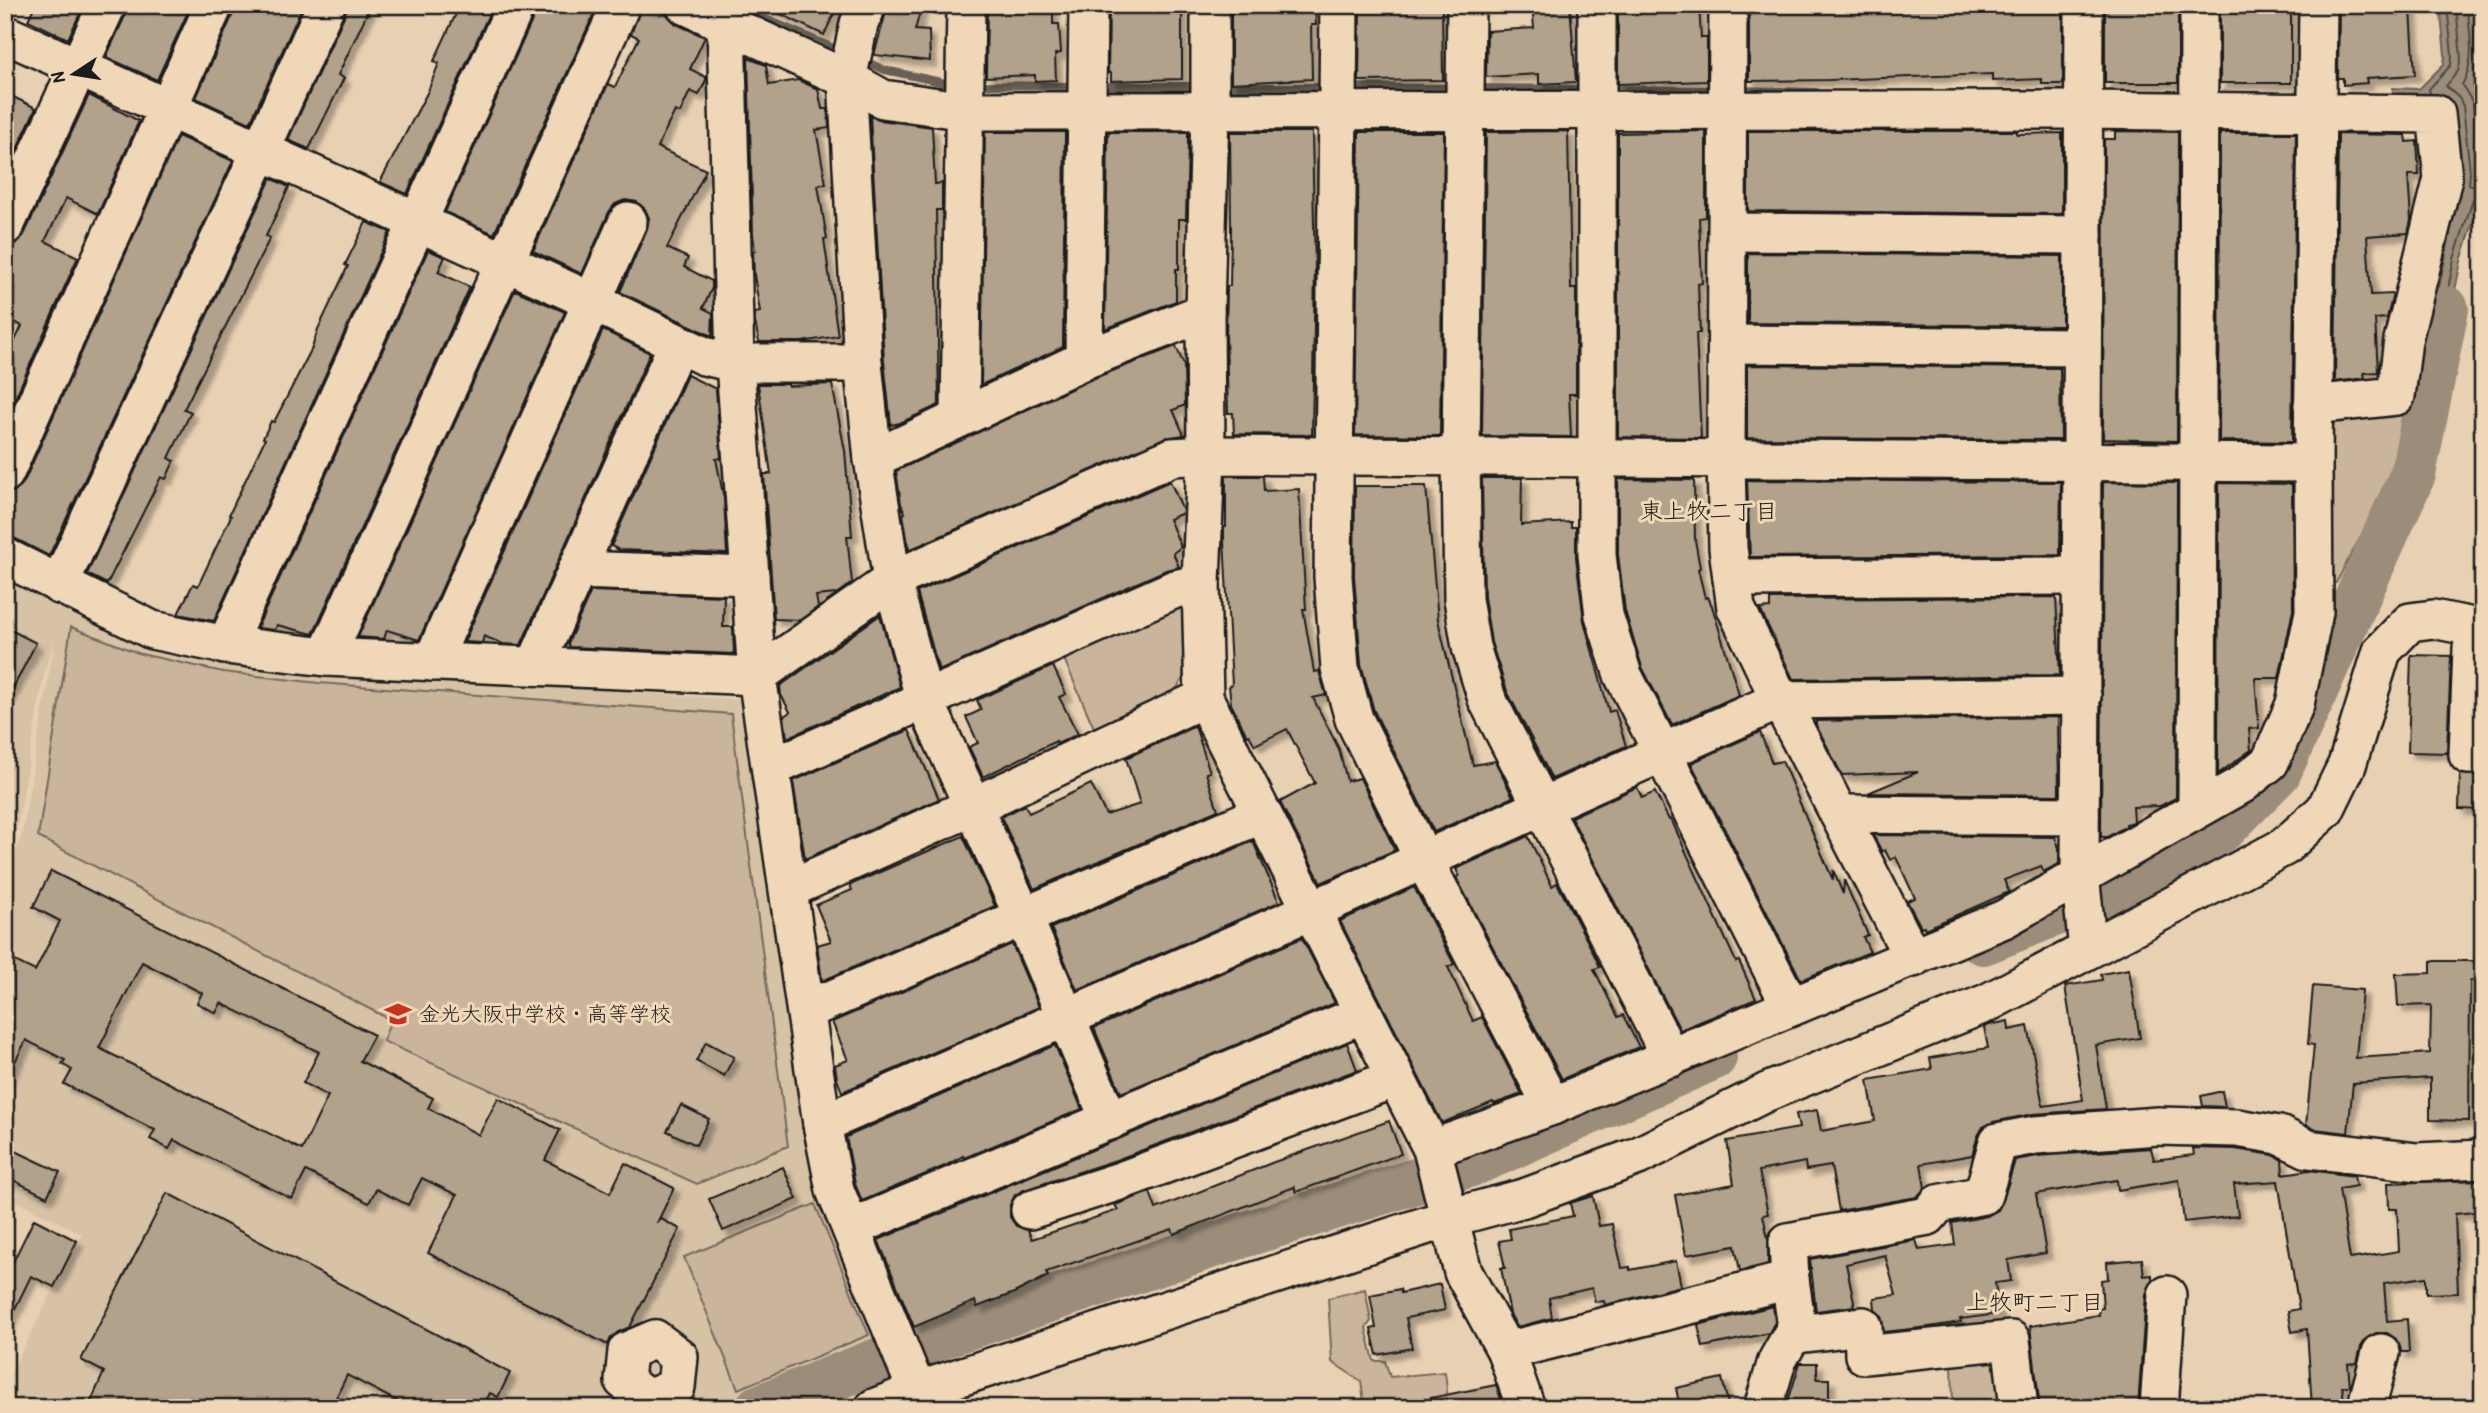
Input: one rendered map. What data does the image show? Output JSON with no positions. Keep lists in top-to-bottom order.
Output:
{
  "districts": ["東上牧二丁目", "上牧町二丁目"],
  "places": {
    "school or university": ["金光大阪中学校・高等学校"]
  },
  "north": "left"
}
